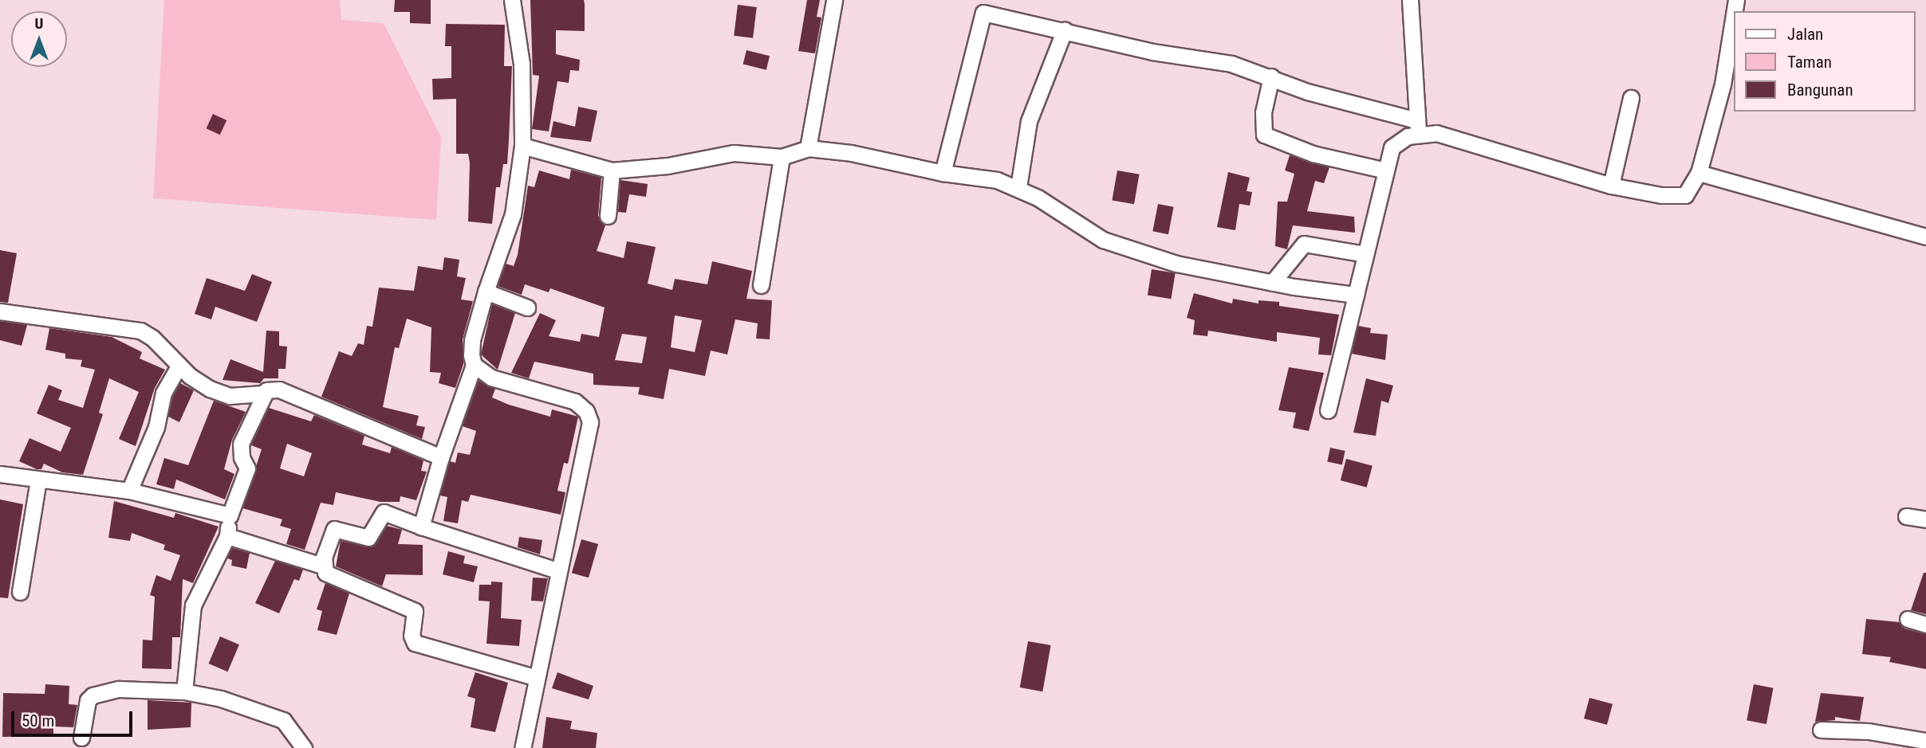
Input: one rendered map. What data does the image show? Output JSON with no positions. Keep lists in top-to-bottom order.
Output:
{
  "legend": ["Jalan", "Taman", "Bangunan"],
  "scale_bar": "50 m",
  "north": "top"
}
